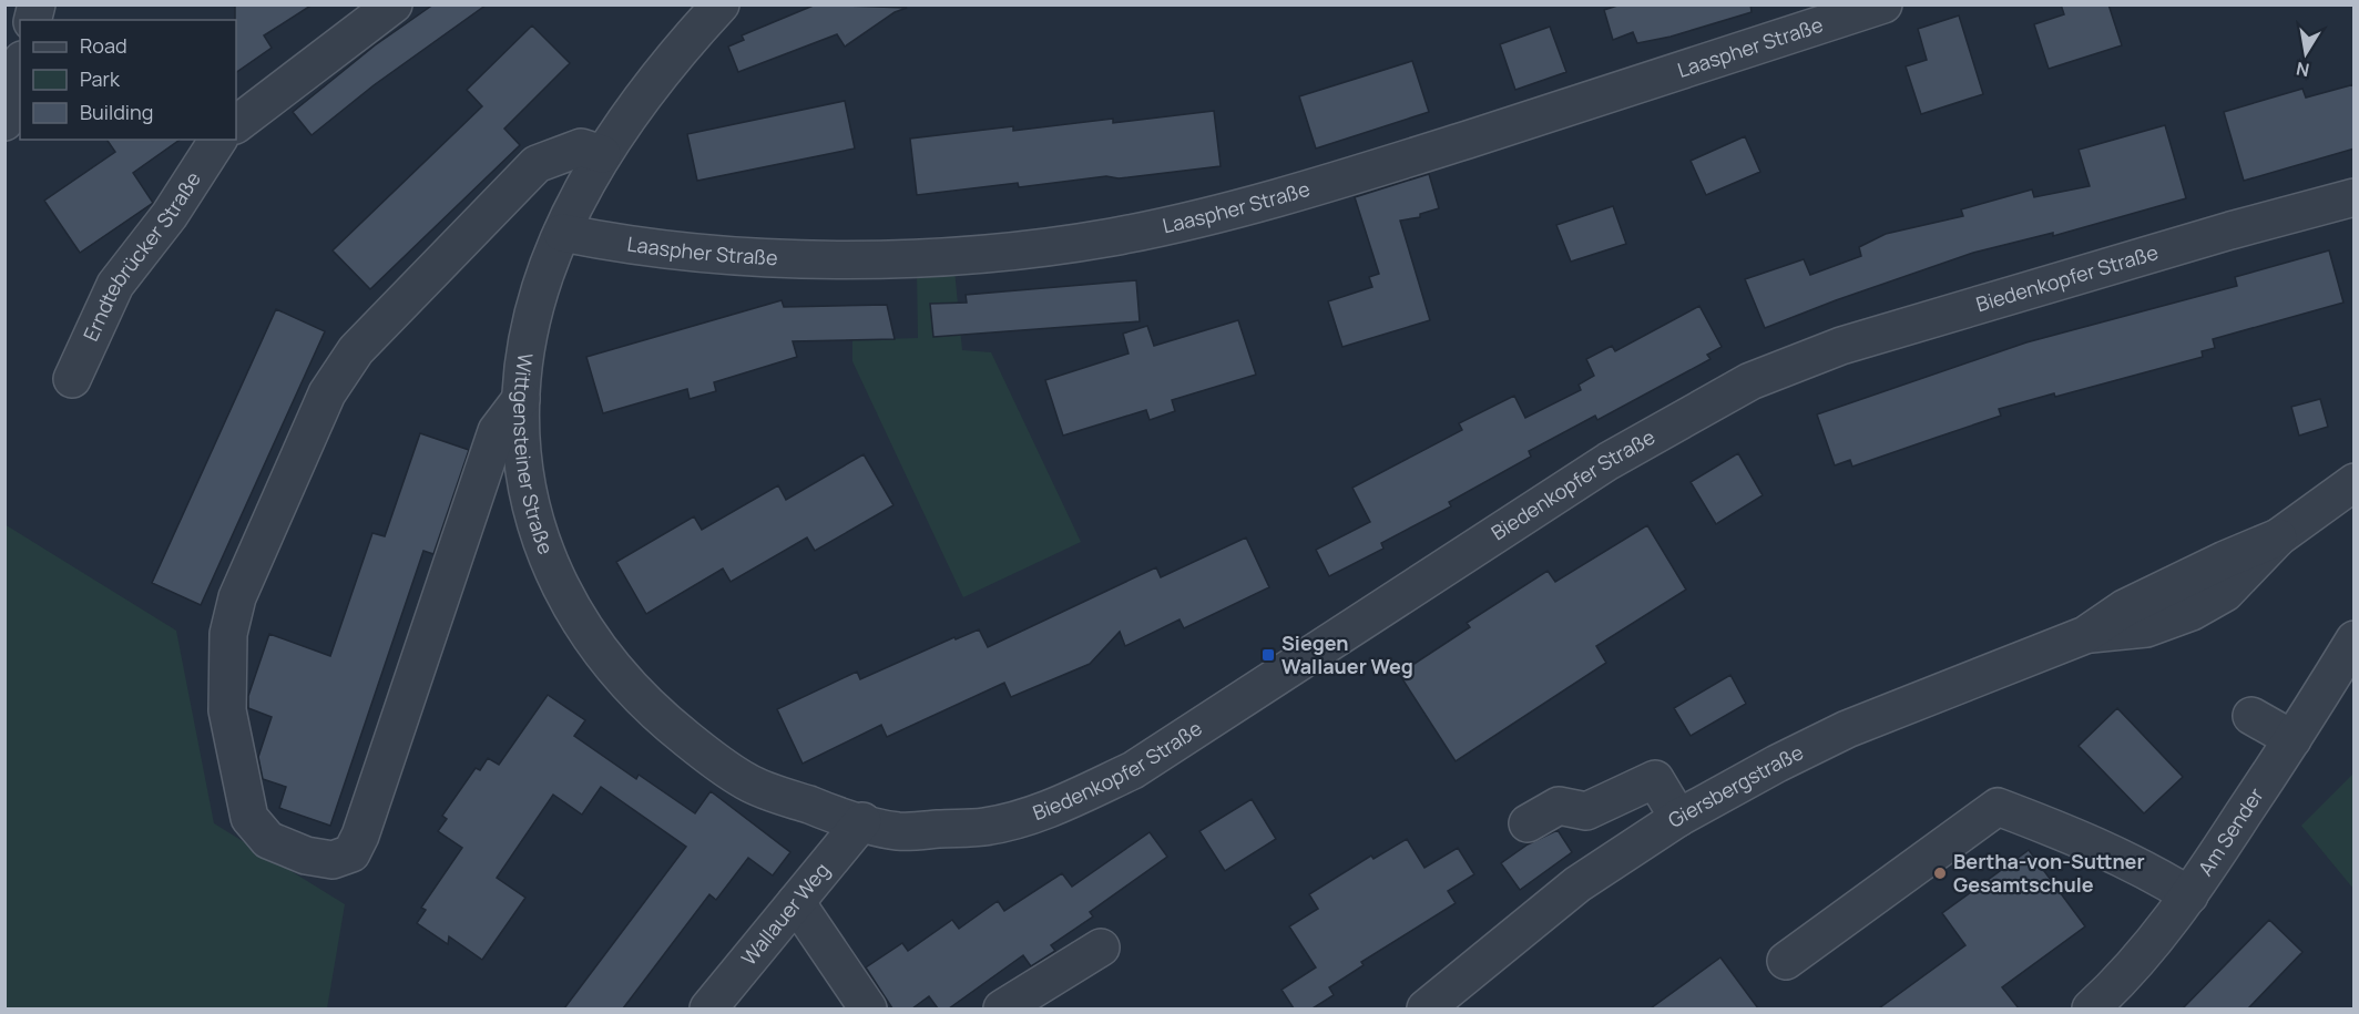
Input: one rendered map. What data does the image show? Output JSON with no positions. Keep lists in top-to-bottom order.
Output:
{
  "streets": {
    "street": [
      "Laaspher Straße",
      "Erndtebrücker Straße",
      "Biedenkopfer Straße",
      "Wittgensteiner Straße",
      "Giersbergstraße",
      "Am Sender",
      "Wallauer Weg"
    ]
  },
  "crossings": [
    ["Laaspher Straße", "Wittgensteiner Straße"],
    ["Biedenkopfer Straße", "Wittgensteiner Straße"],
    ["Biedenkopfer Straße", "Wallauer Weg"],
    ["Wittgensteiner Straße", "Wallauer Weg"]
  ],
  "places": {
    "transit": ["Siegen Wallauer Weg"],
    "other": ["Bertha-von-Suttner Gesamtschule"]
  },
  "legend": ["Road", "Park", "Building"],
  "north": "bottom"
}
